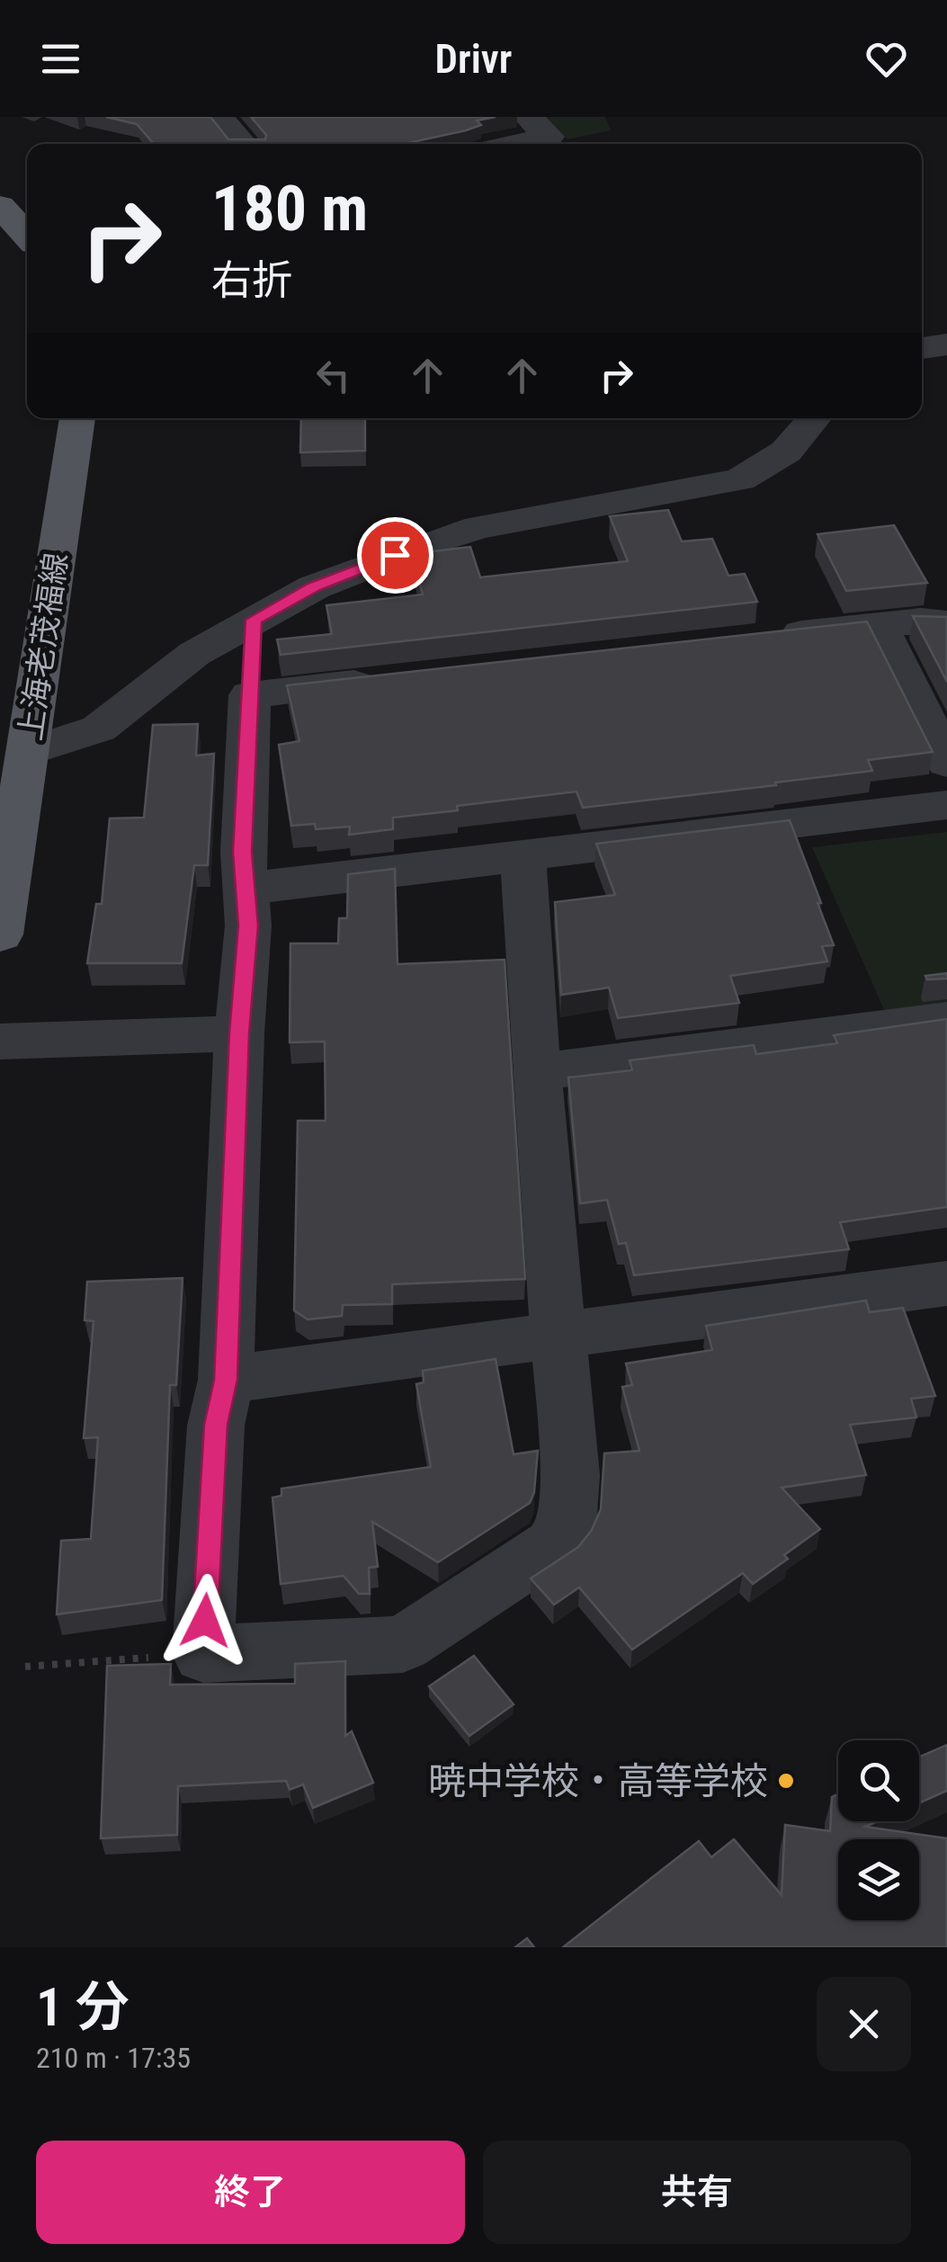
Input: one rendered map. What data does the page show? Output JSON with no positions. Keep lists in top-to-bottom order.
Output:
{
  "streets": {
    "main road": ["上海老茂福線"]
  },
  "places": ["暁中学校・高等学校"],
  "page": {
    "header": "Drivr",
    "turn": ["180 m", "右折"],
    "heading": ["1 分", "210 m · 17:35"],
    "buttons": ["終了", "共有"]
  }
}
